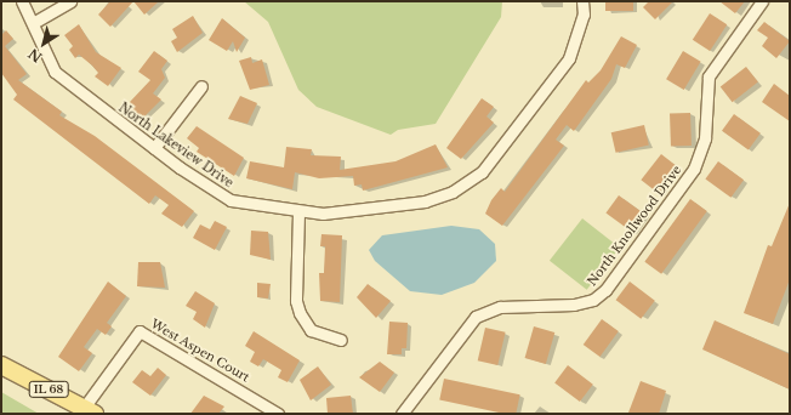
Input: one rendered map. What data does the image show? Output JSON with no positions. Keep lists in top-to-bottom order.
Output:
{
  "streets": {
    "main road": ["IL 68"],
    "street": ["North Lakeview Drive", "North Knollwood Drive", "West Aspen Court"]
  },
  "crossings": [
    ["West Aspen Court", "IL 68"]
  ],
  "north": "bottom left"
}
